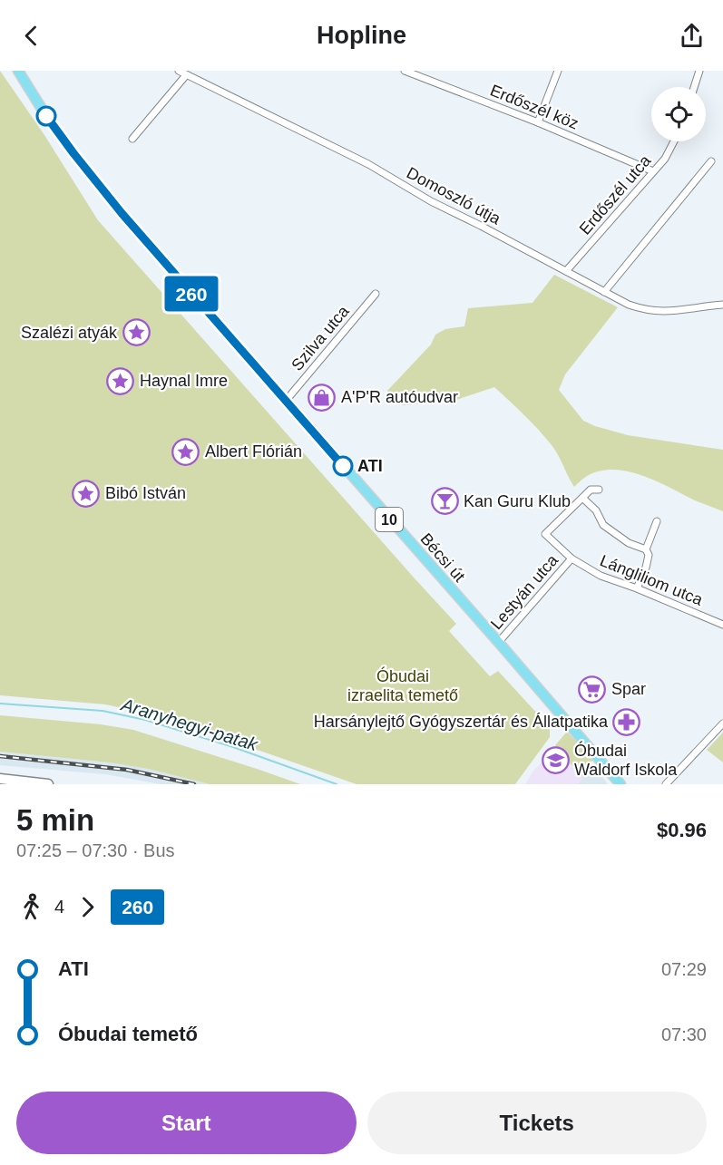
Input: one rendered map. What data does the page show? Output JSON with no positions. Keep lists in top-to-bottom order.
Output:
{
  "streets": {
    "main road": ["10", "Bécsi út"],
    "street": [
      "Erdőszél köz",
      "Erdőszél utca",
      "Domoszló útja",
      "Szilva utca",
      "Lángliliom utca",
      "Lestyán utca"
    ]
  },
  "crossings": [
    ["Erdőszél köz", "Erdőszél utca"],
    ["Erdőszél utca", "Domoszló útja"],
    ["Szilva utca", "Bécsi út"],
    ["Bécsi út", "Lestyán utca"],
    ["Lángliliom utca", "Lestyán utca"]
  ],
  "water": ["Aranyhegyi-patak"],
  "parks": ["Óbudai izraelita temető"],
  "places": {
    "place": [
      "Szalézi atyák",
      "Haynal Imre",
      "Albert Flórián",
      "Bibó István"
    ],
    "shop": ["A'P'R autóudvar"],
    "other": ["ATI"],
    "bar": ["Kan Guru Klub"],
    "supermarket": ["Spar"],
    "pharmacy": ["Harsánylejtő Gyógyszertár és Állatpatika"],
    "school or university": ["Óbudai Waldorf Iskola"]
  },
  "lines": ["bus line 260"],
  "page": {
    "header": "Hopline",
    "on_map": "260",
    "heading": ["5 min", "07:25 – 07:30 · Bus", "$0.96"],
    "legs": ["4", "260"],
    "list": [
      {
        "name": "ATI",
        "value": "07:29"
      },
      {
        "name": "Óbudai temető",
        "value": "07:30"
      }
    ],
    "buttons": ["Start", "Tickets"]
  }
}
